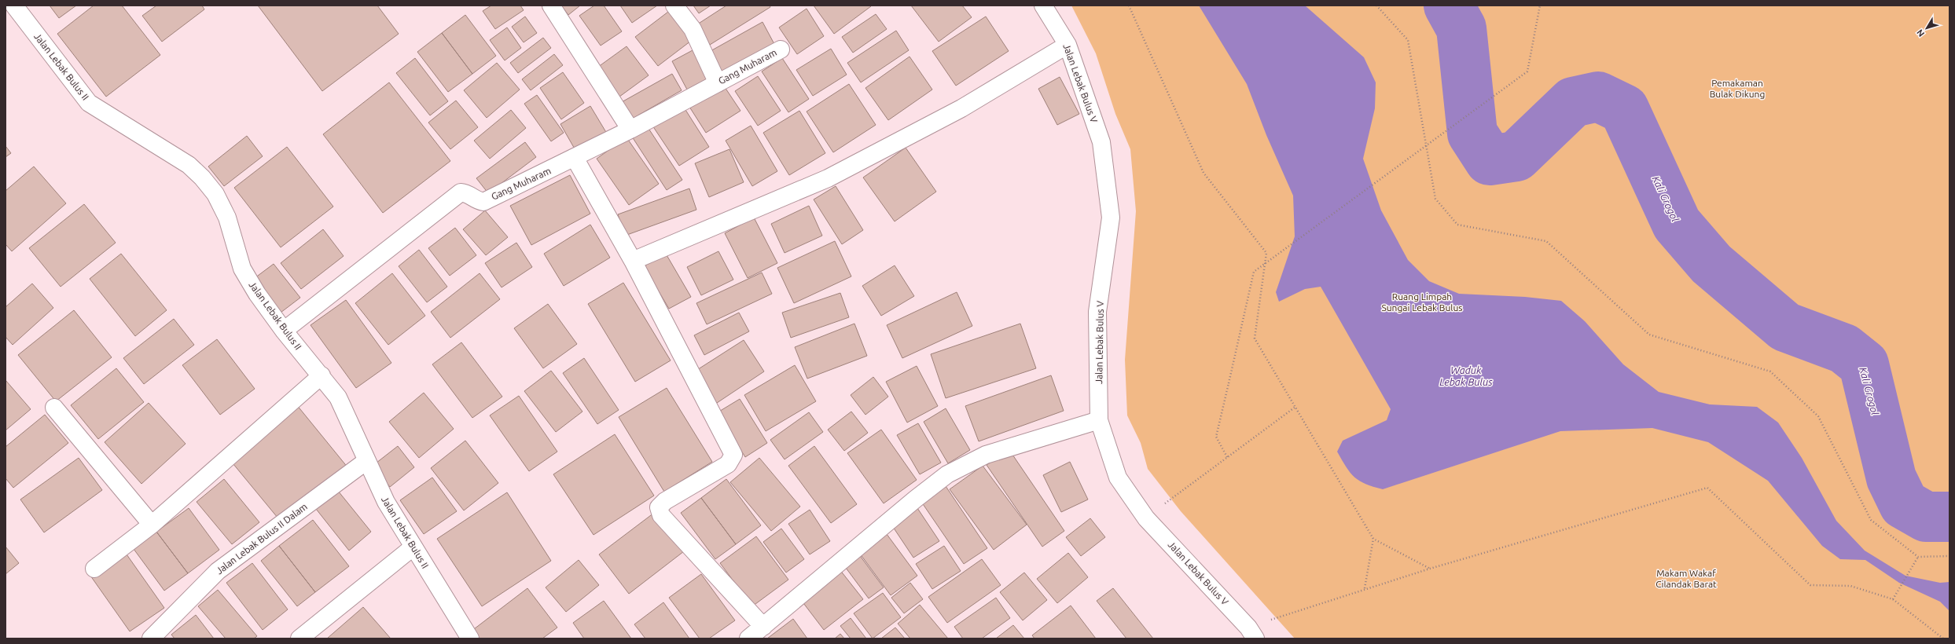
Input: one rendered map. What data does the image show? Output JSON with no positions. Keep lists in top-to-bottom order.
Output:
{
  "streets": {
    "street": [
      "Jalan Lebak Bulus II",
      "Gang Muharam",
      "Jalan Lebak Bulus V",
      "Jalan Lebak Bulus II Dalam"
    ]
  },
  "crossings": [
    ["Jalan Lebak Bulus II", "Gang Muharam"],
    ["Jalan Lebak Bulus II", "Jalan Lebak Bulus II Dalam"]
  ],
  "water": ["Kali Grogol", "Waduk Lebak Bulus"],
  "parks": ["Pemakaman Bulak Dikung", "Ruang Limpah Sungai Lebak Bulus", "Makam Wakaf Cilandak Barat"],
  "north": "bottom left"
}
